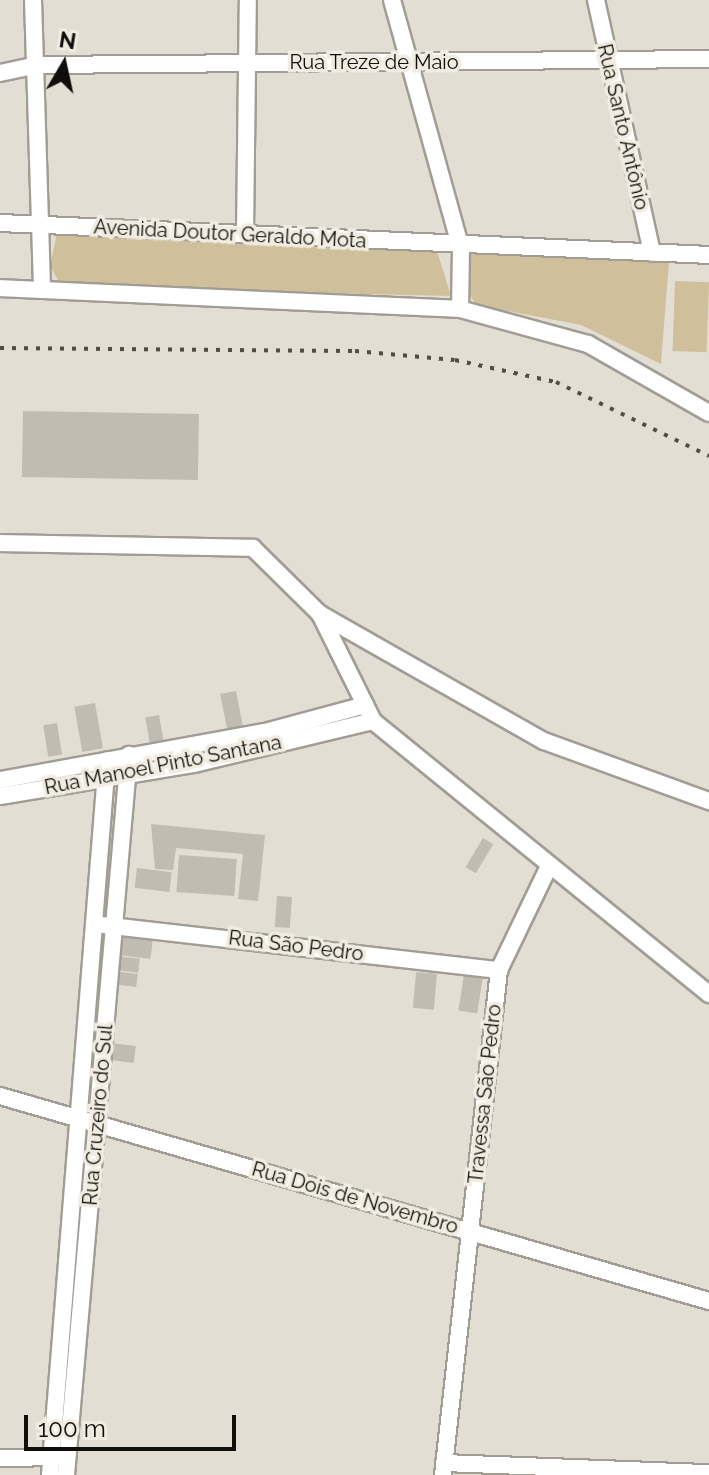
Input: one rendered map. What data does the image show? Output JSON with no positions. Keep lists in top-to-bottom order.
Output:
{
  "streets": {
    "street": [
      "Rua Treze de Maio",
      "Rua Santo Antônio",
      "Avenida Doutor Geraldo Mota",
      "Rua Manoel Pinto Santana",
      "Rua São Pedro",
      "Travessa São Pedro",
      "Rua Cruzeiro do Sul",
      "Rua Dois de Novembro"
    ]
  },
  "crossings": [
    ["Rua Treze de Maio", "Rua Santo Antônio"],
    ["Rua Santo Antônio", "Avenida Doutor Geraldo Mota"],
    ["Rua Manoel Pinto Santana", "Rua Cruzeiro do Sul"],
    ["Rua São Pedro", "Travessa São Pedro"],
    ["Rua São Pedro", "Rua Cruzeiro do Sul"],
    ["Travessa São Pedro", "Rua Dois de Novembro"],
    ["Rua Cruzeiro do Sul", "Rua Dois de Novembro"]
  ],
  "scale_bar": "100 m",
  "north": "top"
}
